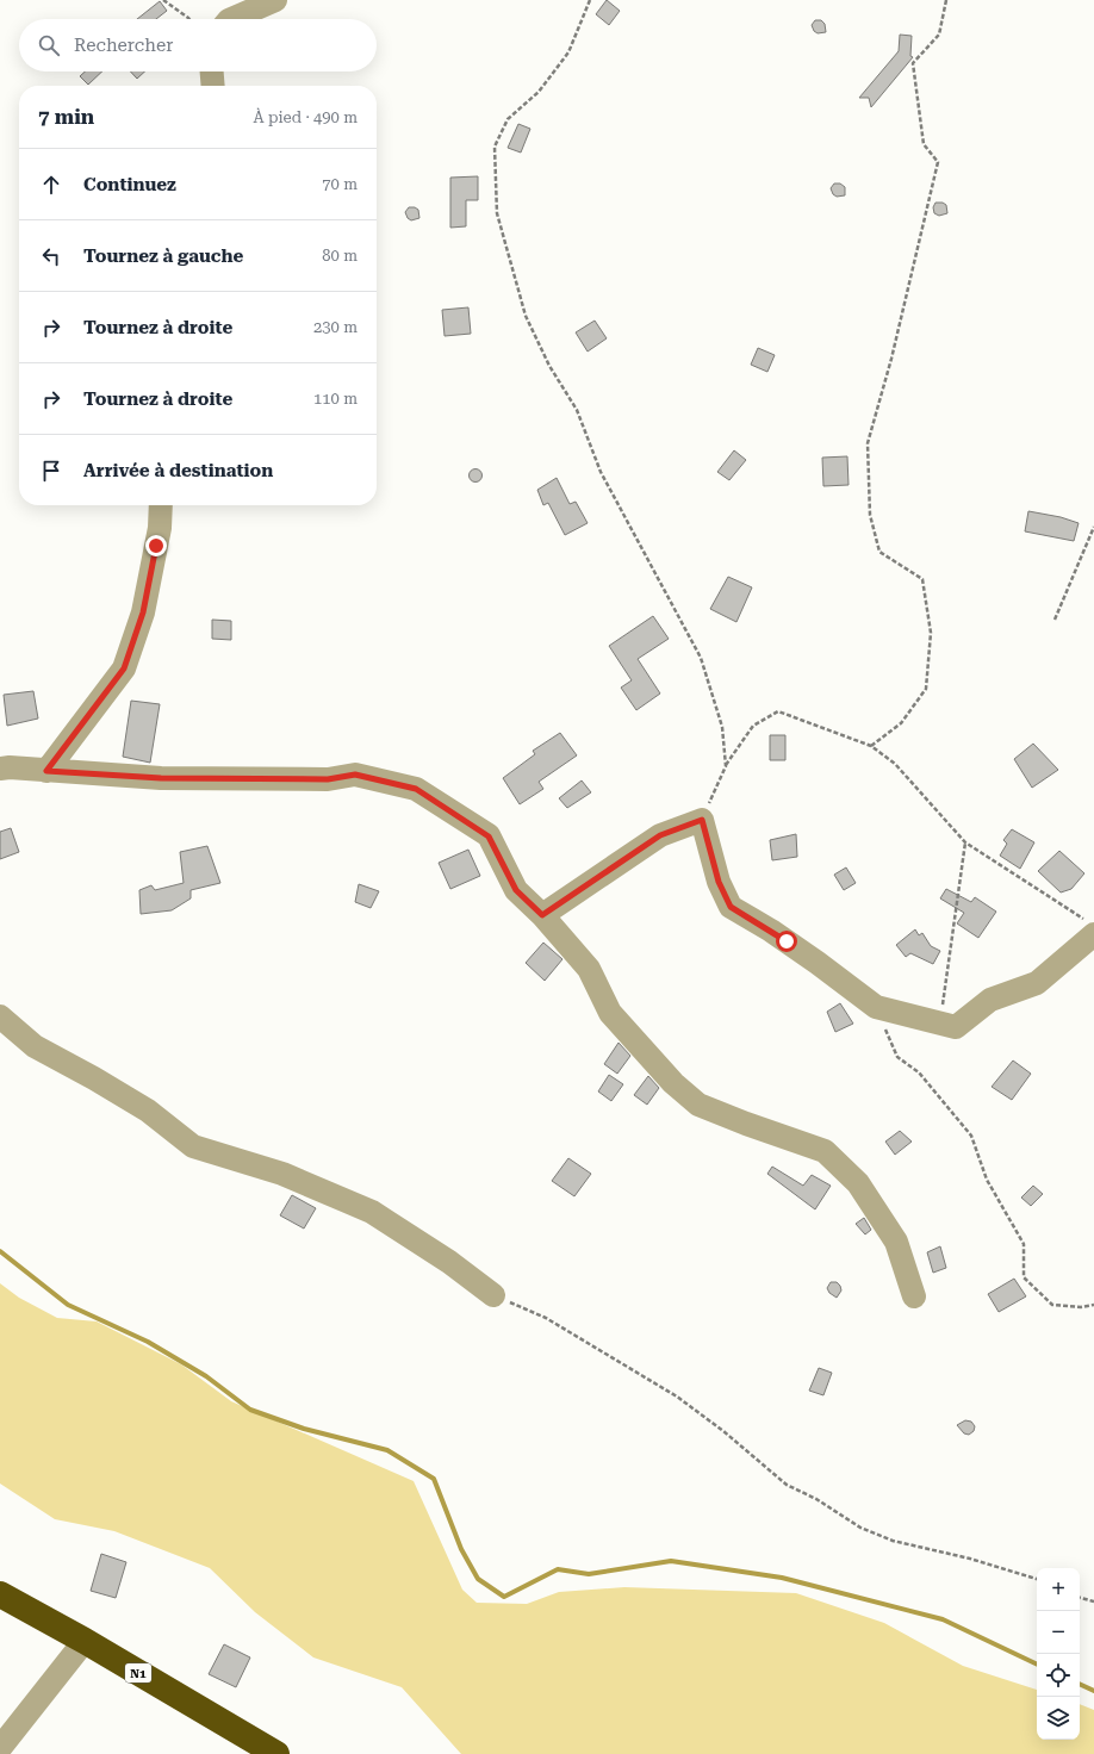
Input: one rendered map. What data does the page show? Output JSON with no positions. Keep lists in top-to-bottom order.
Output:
{
  "streets": {
    "highway": ["N1"]
  },
  "page": {
    "search": "Rechercher",
    "heading": ["7 min", "À pied · 490 m"],
    "list": [
      ["Continuez", "70 m"],
      ["Tournez à gauche", "80 m"],
      ["Tournez à droite", "230 m"],
      ["Tournez à droite", "110 m"],
      "Arrivée à destination"
    ],
    "map_buttons": ["+", "−"]
  }
}
